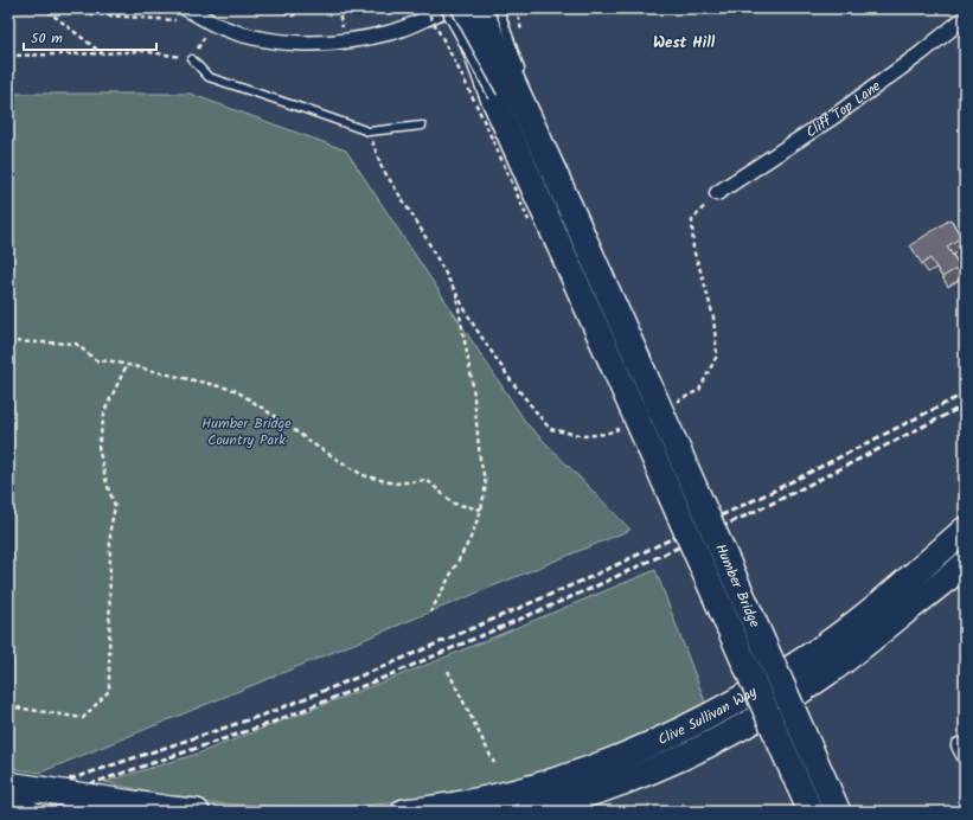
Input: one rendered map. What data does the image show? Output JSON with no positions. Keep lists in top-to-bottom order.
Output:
{
  "streets": {
    "highway": ["Humber Bridge", "Clive Sullivan Way"],
    "street": ["Cliff Top Lane"]
  },
  "districts": ["West Hill"],
  "parks": ["Humber Bridge Country Park"],
  "scale_bar": "50 m"
}
